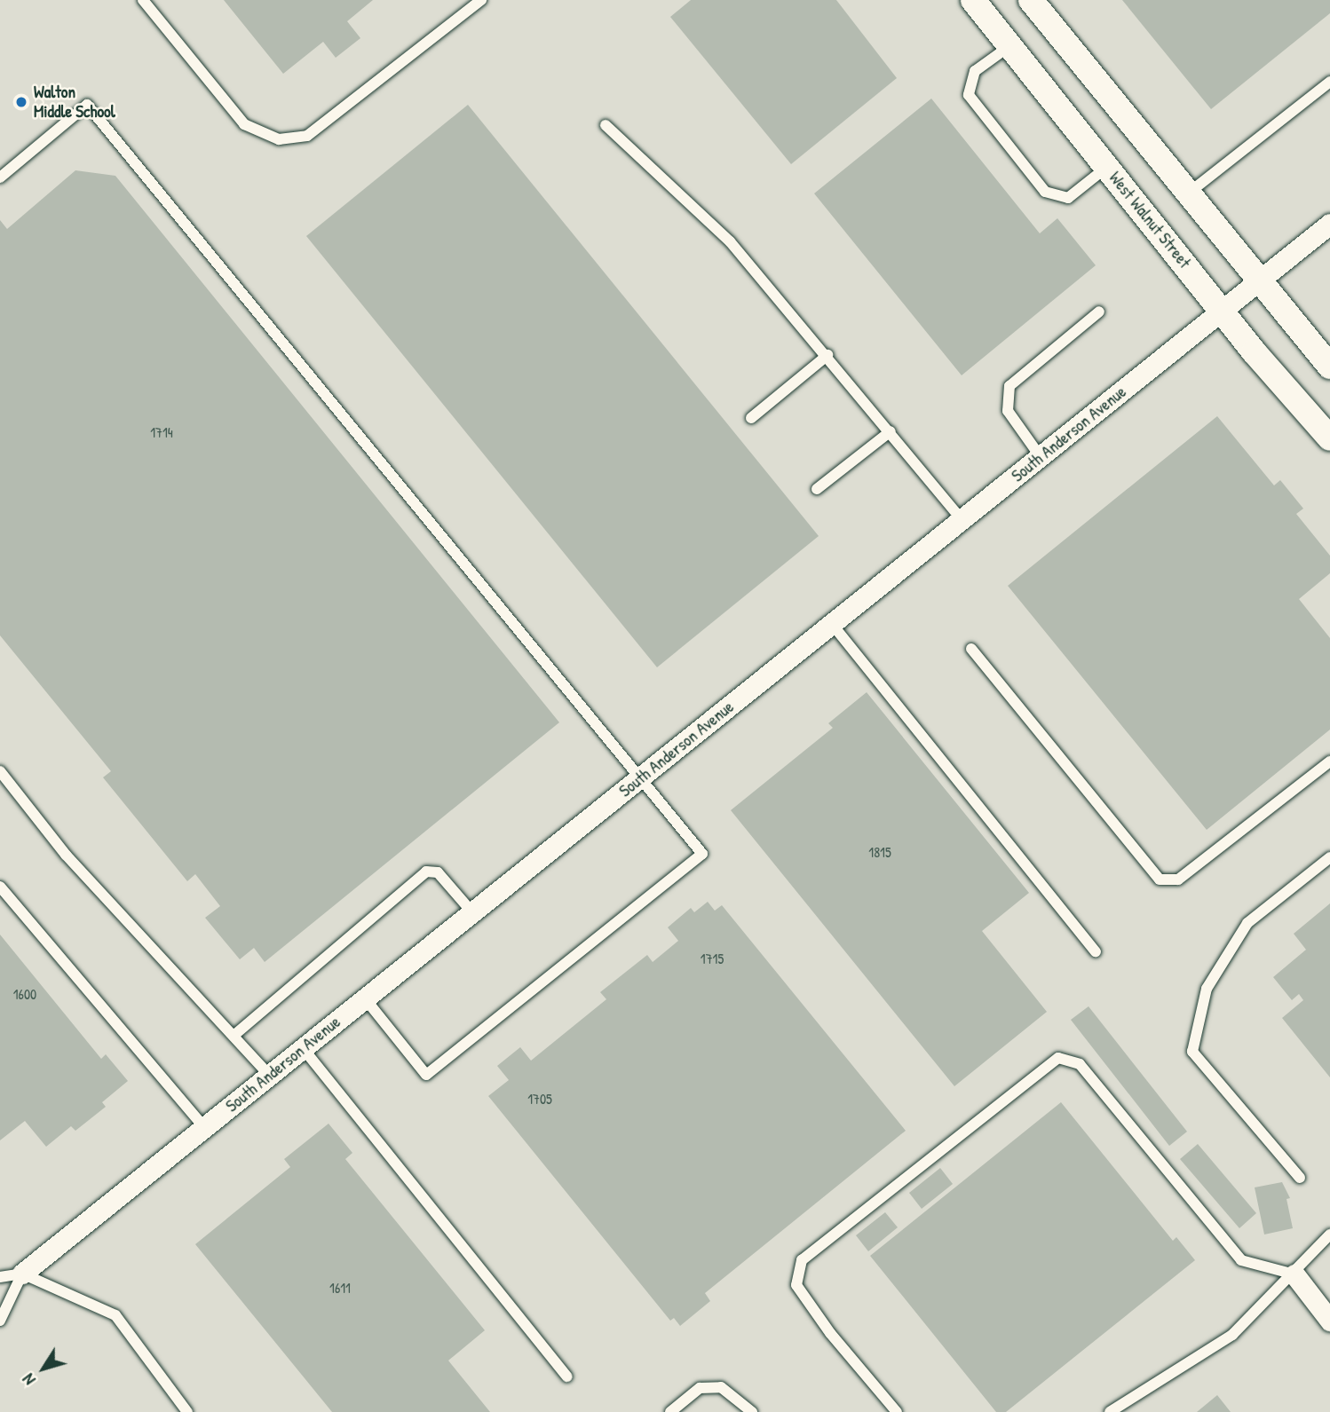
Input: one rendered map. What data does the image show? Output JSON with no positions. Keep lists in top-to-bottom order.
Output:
{
  "streets": {
    "street": ["West Walnut Street", "South Anderson Avenue"]
  },
  "crossings": [
    ["West Walnut Street", "South Anderson Avenue"]
  ],
  "places": ["Walton Middle School"],
  "house_numbers": [
    "1714",
    "1815",
    "1715",
    "1600",
    "1705",
    "1611"
  ],
  "north": "bottom left"
}
